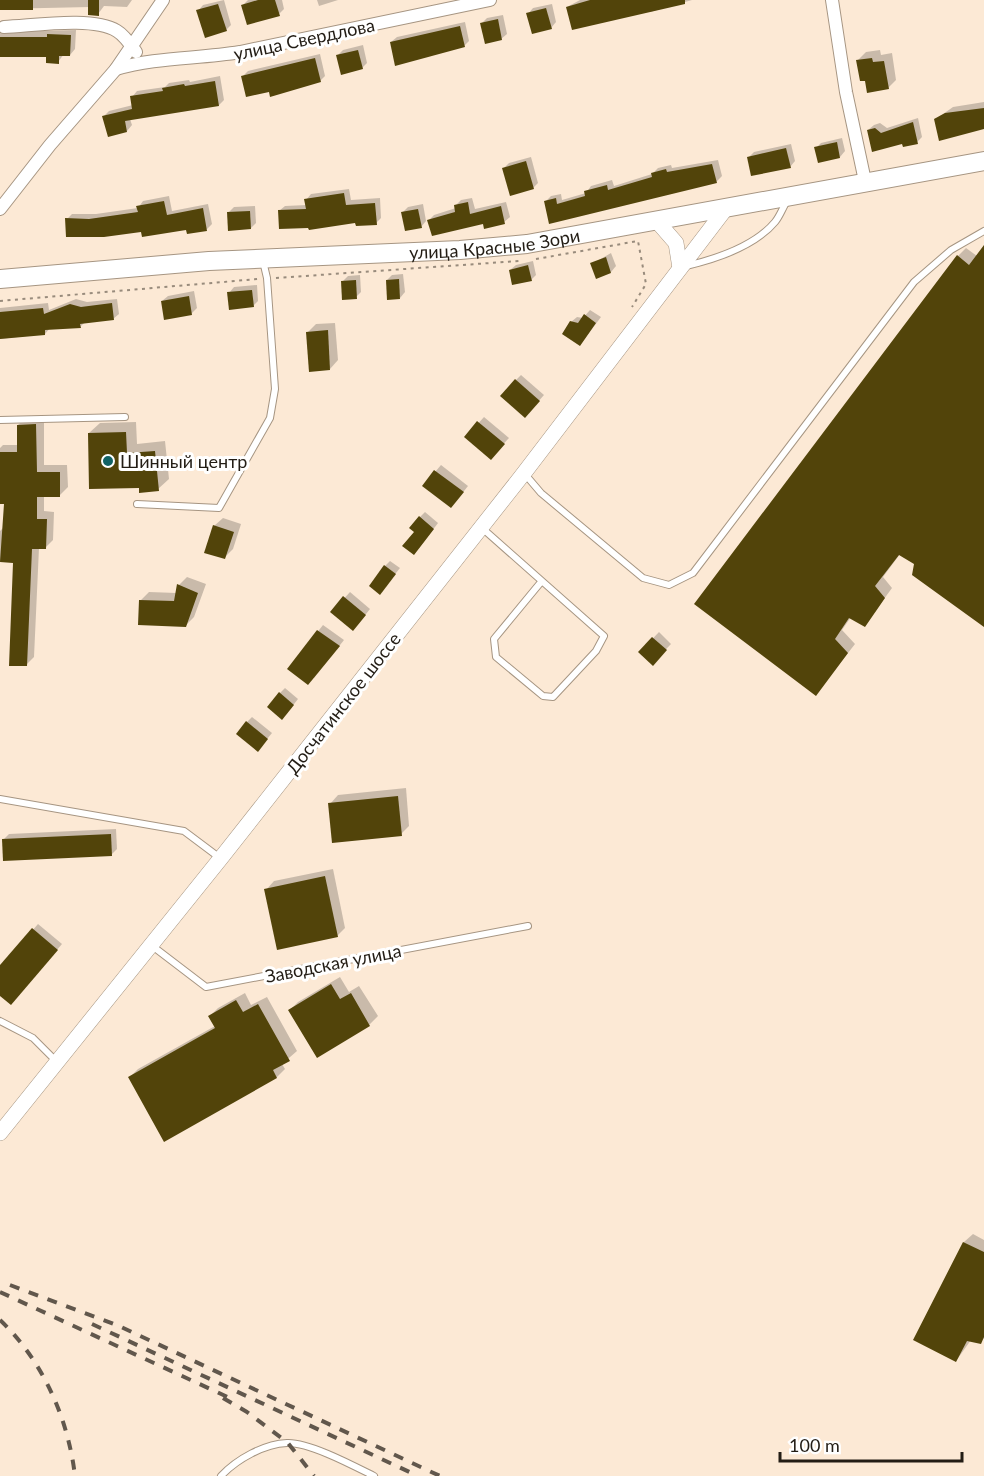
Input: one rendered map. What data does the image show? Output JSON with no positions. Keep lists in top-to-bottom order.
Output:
{
  "streets": {
    "main road": ["улица Красные Зори"],
    "street": ["улица Свердлова", "Досчатинское шоссе"],
    "lane": ["Заводская улица"]
  },
  "crossings": [
    ["улица Красные Зори", "Досчатинское шоссе"],
    ["Досчатинское шоссе", "Заводская улица"]
  ],
  "places": ["Шинный центр"],
  "scale_bar": "100 m"
}
